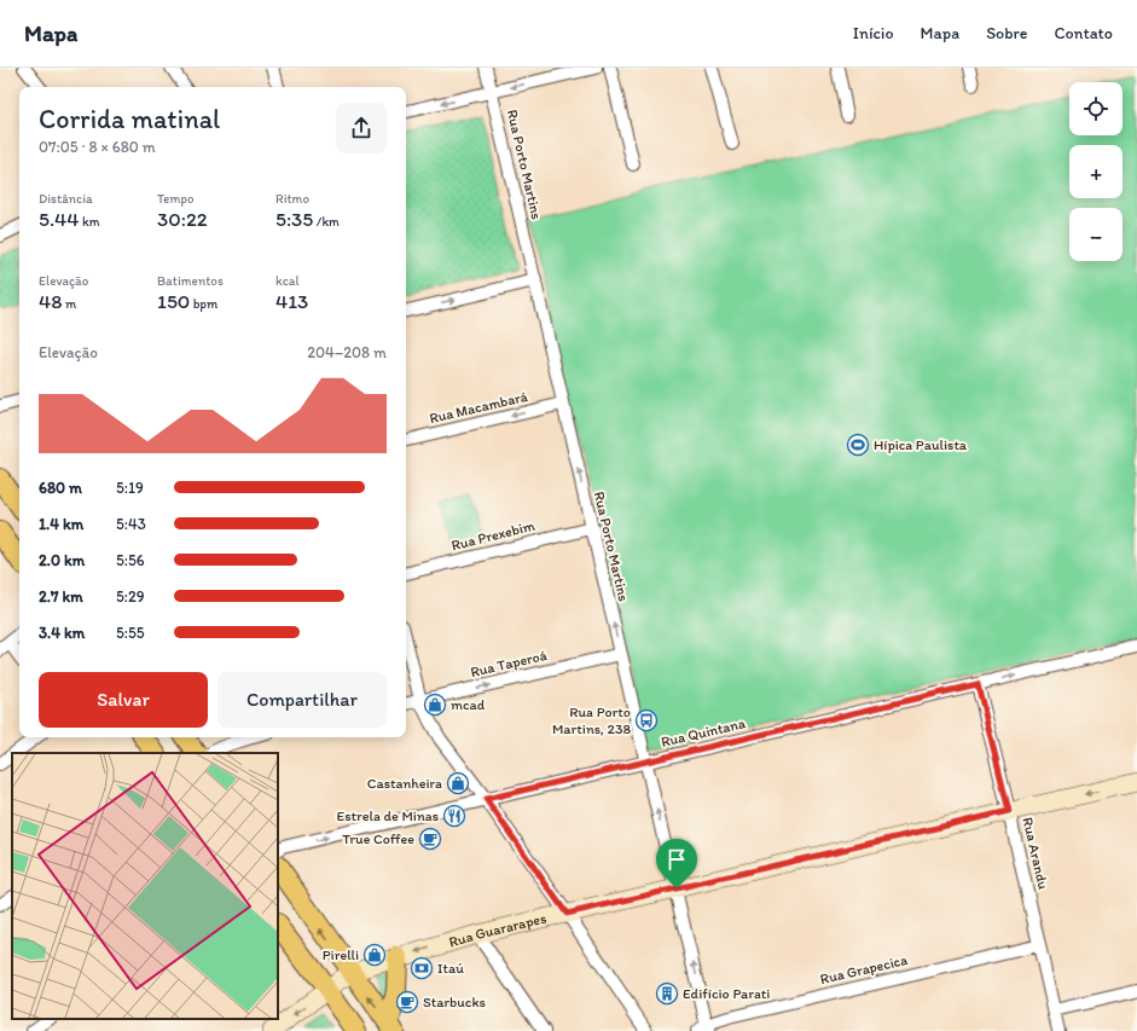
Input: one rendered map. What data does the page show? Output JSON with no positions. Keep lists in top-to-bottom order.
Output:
{
  "streets": {
    "street": [
      "Rua Porto Martins",
      "Rua Macambará",
      "Rua Prexebim",
      "Rua Taperoá",
      "Rua Quintana",
      "Rua Arandu",
      "Rua Guararapes",
      "Rua Grapecica"
    ]
  },
  "crossings": [
    ["Rua Porto Martins", "Rua Macambará"],
    ["Rua Porto Martins", "Rua Prexebim"],
    ["Rua Porto Martins", "Rua Taperoá"],
    ["Rua Porto Martins", "Rua Quintana"],
    ["Rua Porto Martins", "Rua Guararapes"],
    ["Rua Porto Martins", "Rua Grapecica"],
    ["Rua Quintana", "Rua Arandu"],
    ["Rua Arandu", "Rua Guararapes"],
    ["Rua Arandu", "Rua Grapecica"]
  ],
  "one_way": [
    "Rua Porto Martins",
    "Rua Macambará",
    "Rua Taperoá",
    "Rua Quintana"
  ],
  "places": {
    "sports": ["Hípica Paulista"],
    "shop": ["mcad", "Castanheira", "Pirelli"],
    "bus stop": ["Rua Porto Martins, 238"],
    "restaurant": ["Estrela de Minas"],
    "cafe": ["True Coffee", "Starbucks"],
    "bank": ["Itaú"],
    "building": ["Edifício Parati"]
  },
  "page": {
    "header": "Mapa",
    "nav": [
      "Início",
      "Mapa",
      "Sobre",
      "Contato"
    ],
    "map_buttons": ["+", "−"],
    "heading": ["Corrida matinal", "07:05 · 8 × 680 m"],
    "stats": [
      ["Distância", "5.44 km"],
      ["Tempo", "30:22"],
      ["Ritmo", "5:35 /km"],
      ["Elevação", "48 m"],
      ["Batimentos", "150 bpm"],
      ["kcal", "413"]
    ],
    "chart": ["Elevação", "204–208 m"],
    "list": [
      {
        "name": "680 m",
        "note": "5:19"
      },
      {
        "name": "1.4 km",
        "note": "5:43"
      },
      {
        "name": "2.0 km",
        "note": "5:56"
      },
      {
        "name": "2.7 km",
        "note": "5:29"
      },
      {
        "name": "3.4 km",
        "note": "5:55"
      }
    ],
    "buttons": ["Salvar", "Compartilhar"]
  }
}
